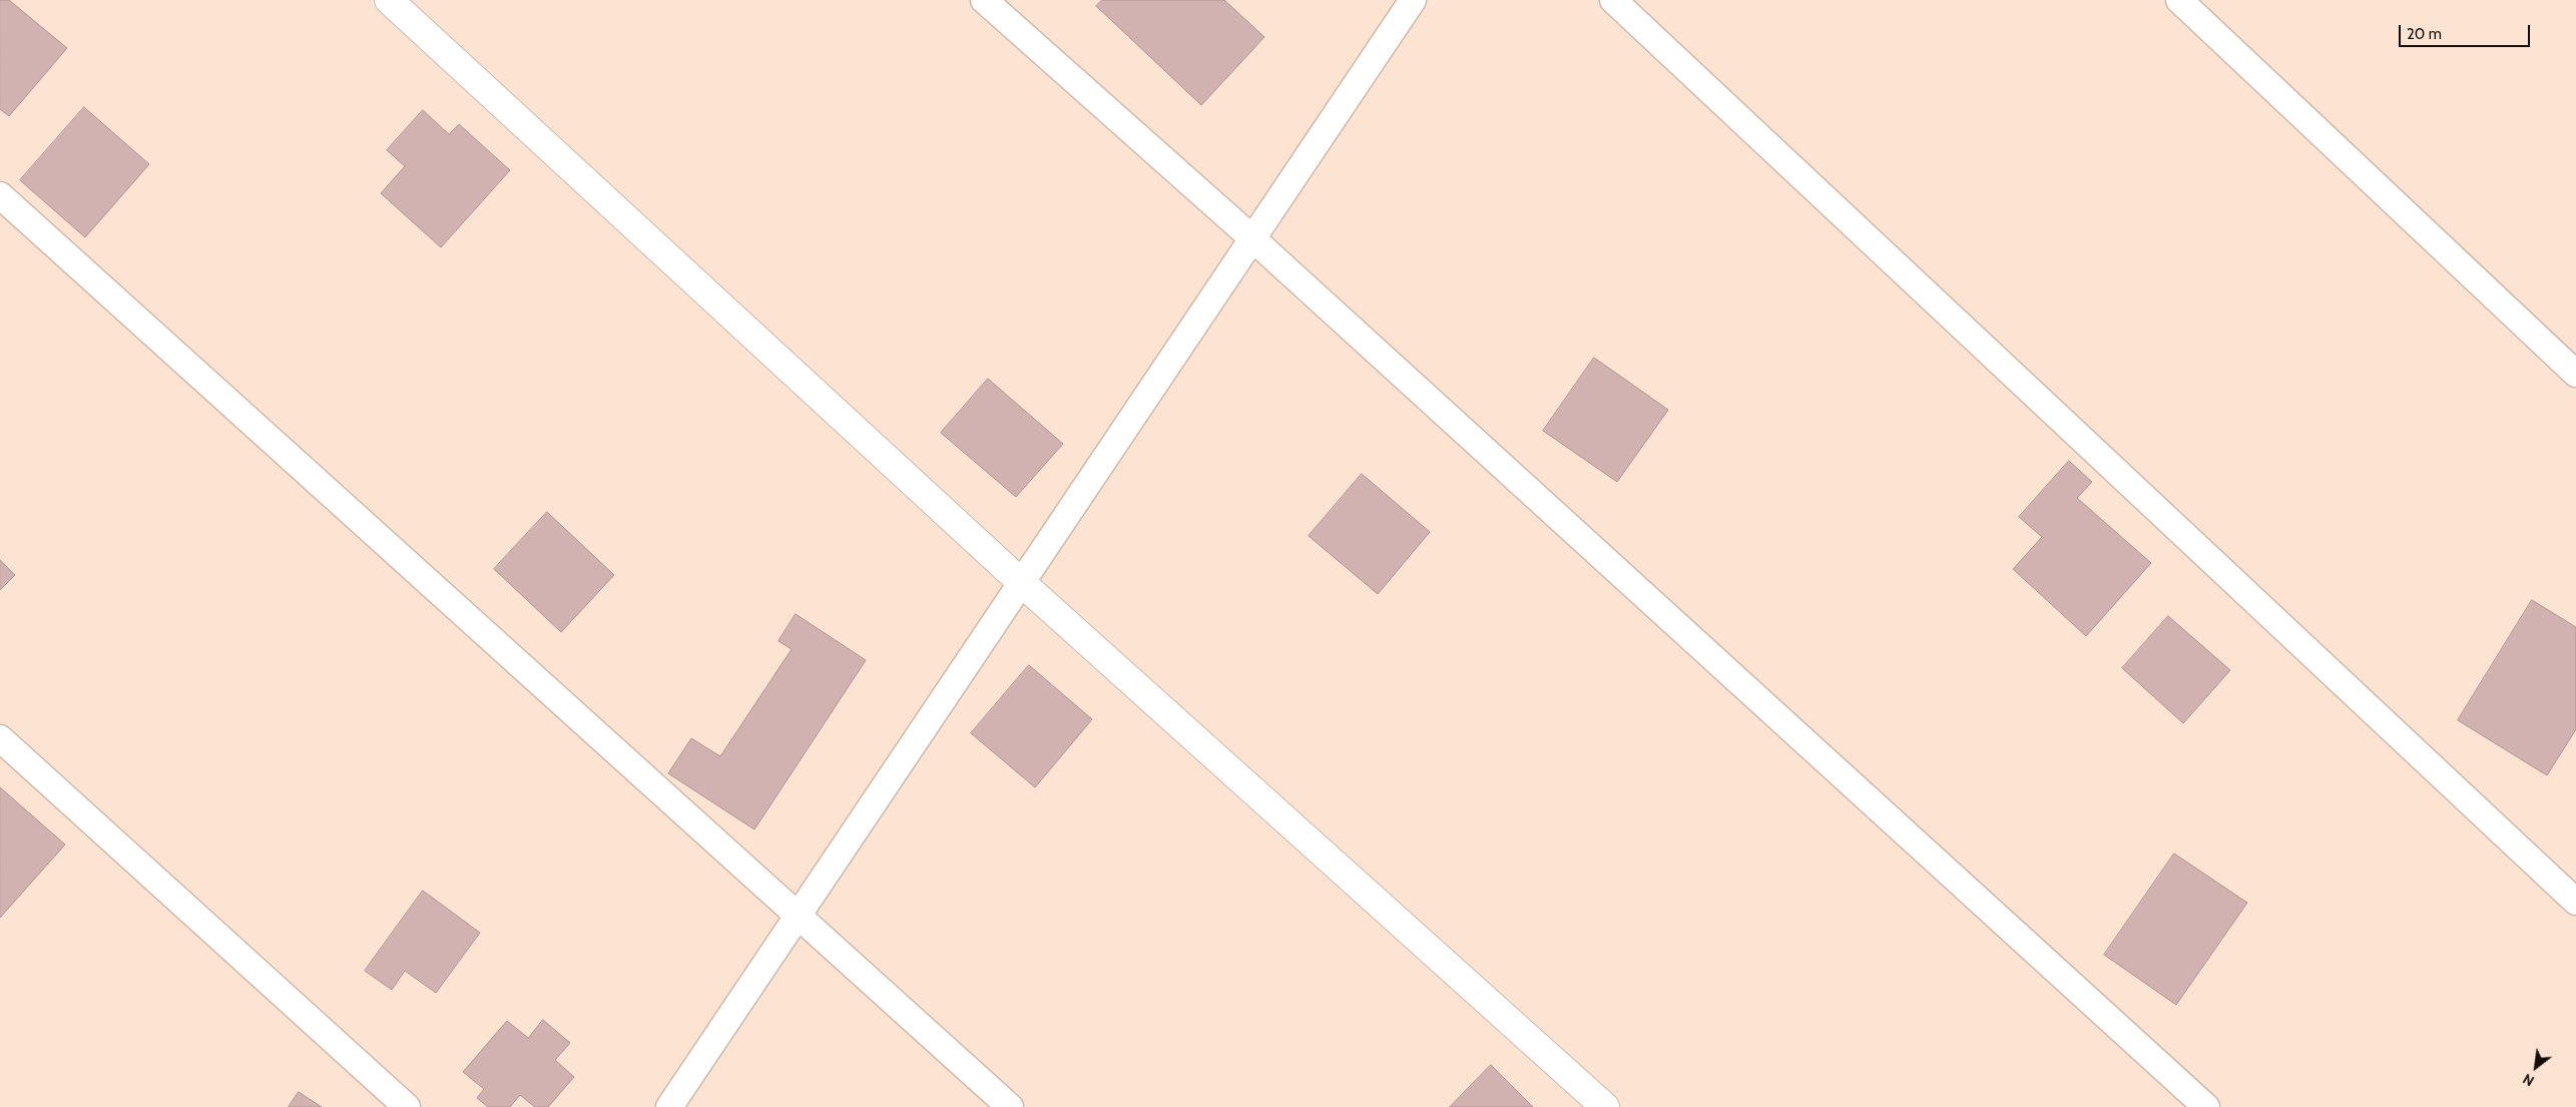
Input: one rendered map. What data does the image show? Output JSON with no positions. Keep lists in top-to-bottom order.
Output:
{
  "scale_bar": "20 m",
  "north": "bottom left"
}
